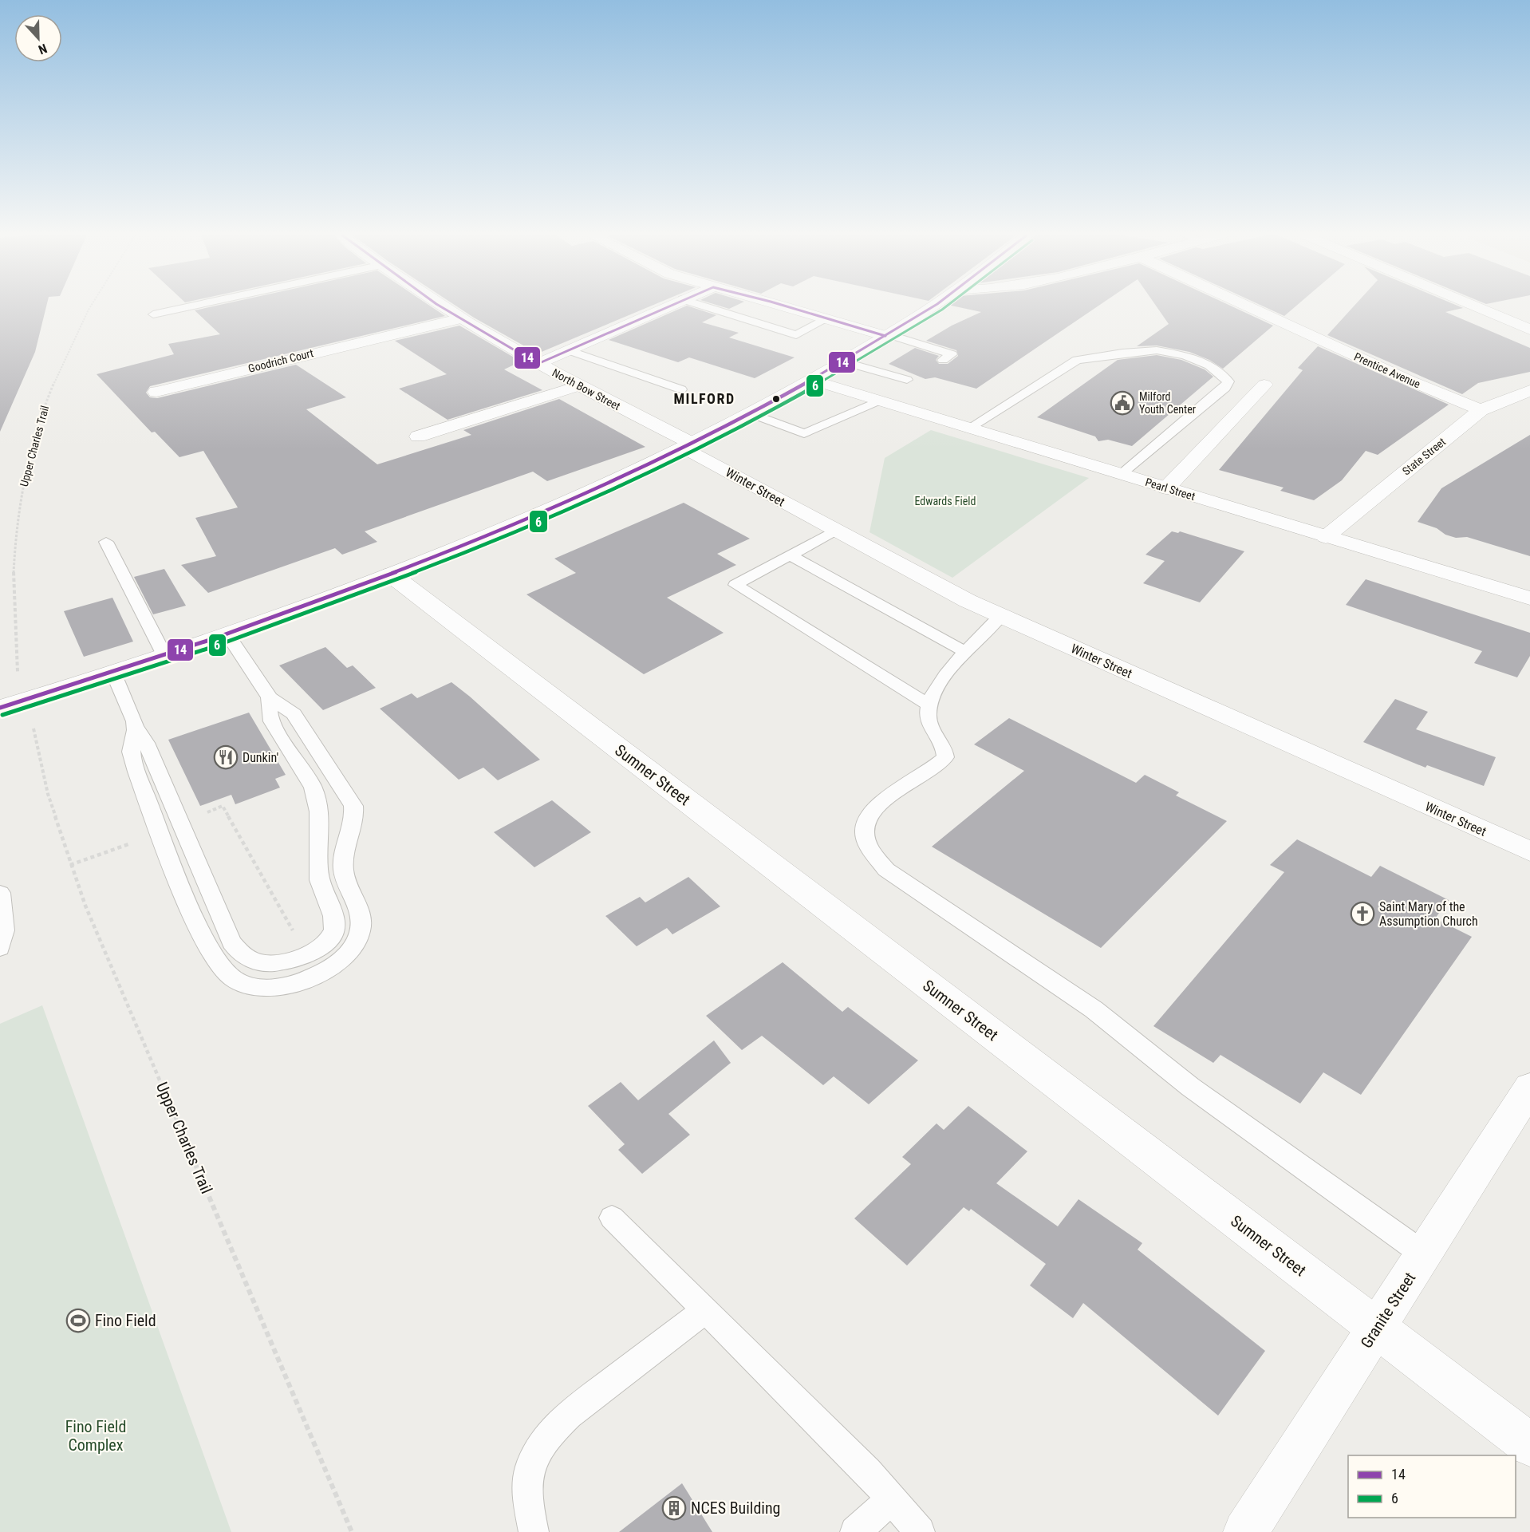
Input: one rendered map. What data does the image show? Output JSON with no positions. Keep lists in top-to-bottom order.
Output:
{
  "streets": {
    "street": [
      "Goodrich Court",
      "Prentice Avenue",
      "North Bow Street",
      "State Street",
      "Winter Street",
      "Pearl Street",
      "Sumner Street",
      "Granite Street"
    ],
    "path": ["Upper Charles Trail"]
  },
  "crossings": [
    ["Goodrich Court", "North Bow Street"],
    ["Prentice Avenue", "State Street"],
    ["North Bow Street", "Winter Street"],
    ["State Street", "Pearl Street"],
    ["Sumner Street", "Granite Street"]
  ],
  "districts": ["MILFORD"],
  "parks": ["Edwards Field", "Fino Field Complex"],
  "places": {
    "public building": ["Milford Youth Center"],
    "restaurant": ["Dunkin'"],
    "church": ["Saint Mary of the Assumption Church"],
    "sports": ["Fino Field"],
    "building": ["NCES Building"]
  },
  "lines": ["transit line 14", "transit line 6"],
  "legend": ["14", "6"],
  "north": "bottom"
}
